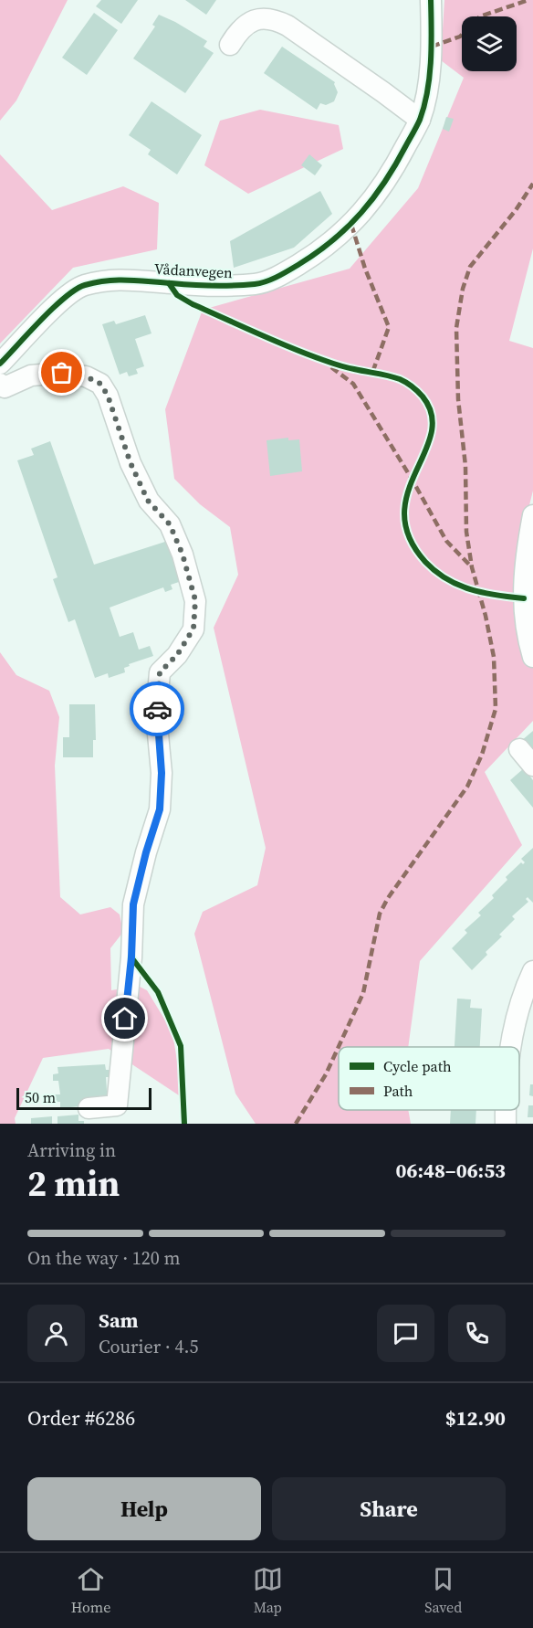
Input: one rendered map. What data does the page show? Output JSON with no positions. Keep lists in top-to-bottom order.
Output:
{
  "streets": {
    "street": ["Vådanvegen"]
  },
  "legend": ["Cycle path", "Path"],
  "scale_bar": "50 m",
  "page": {
    "scale": "50 m",
    "heading": ["2 min", "Arriving in", "06:48–06:53"],
    "panel": [
      "Sam",
      "Courier · 4.5",
      "Order #6286",
      "$12.90"
    ],
    "bar": "On the way · 120 m",
    "buttons": ["Help", "Share"],
    "tabs": ["Home", "Map", "Saved"]
  }
}
